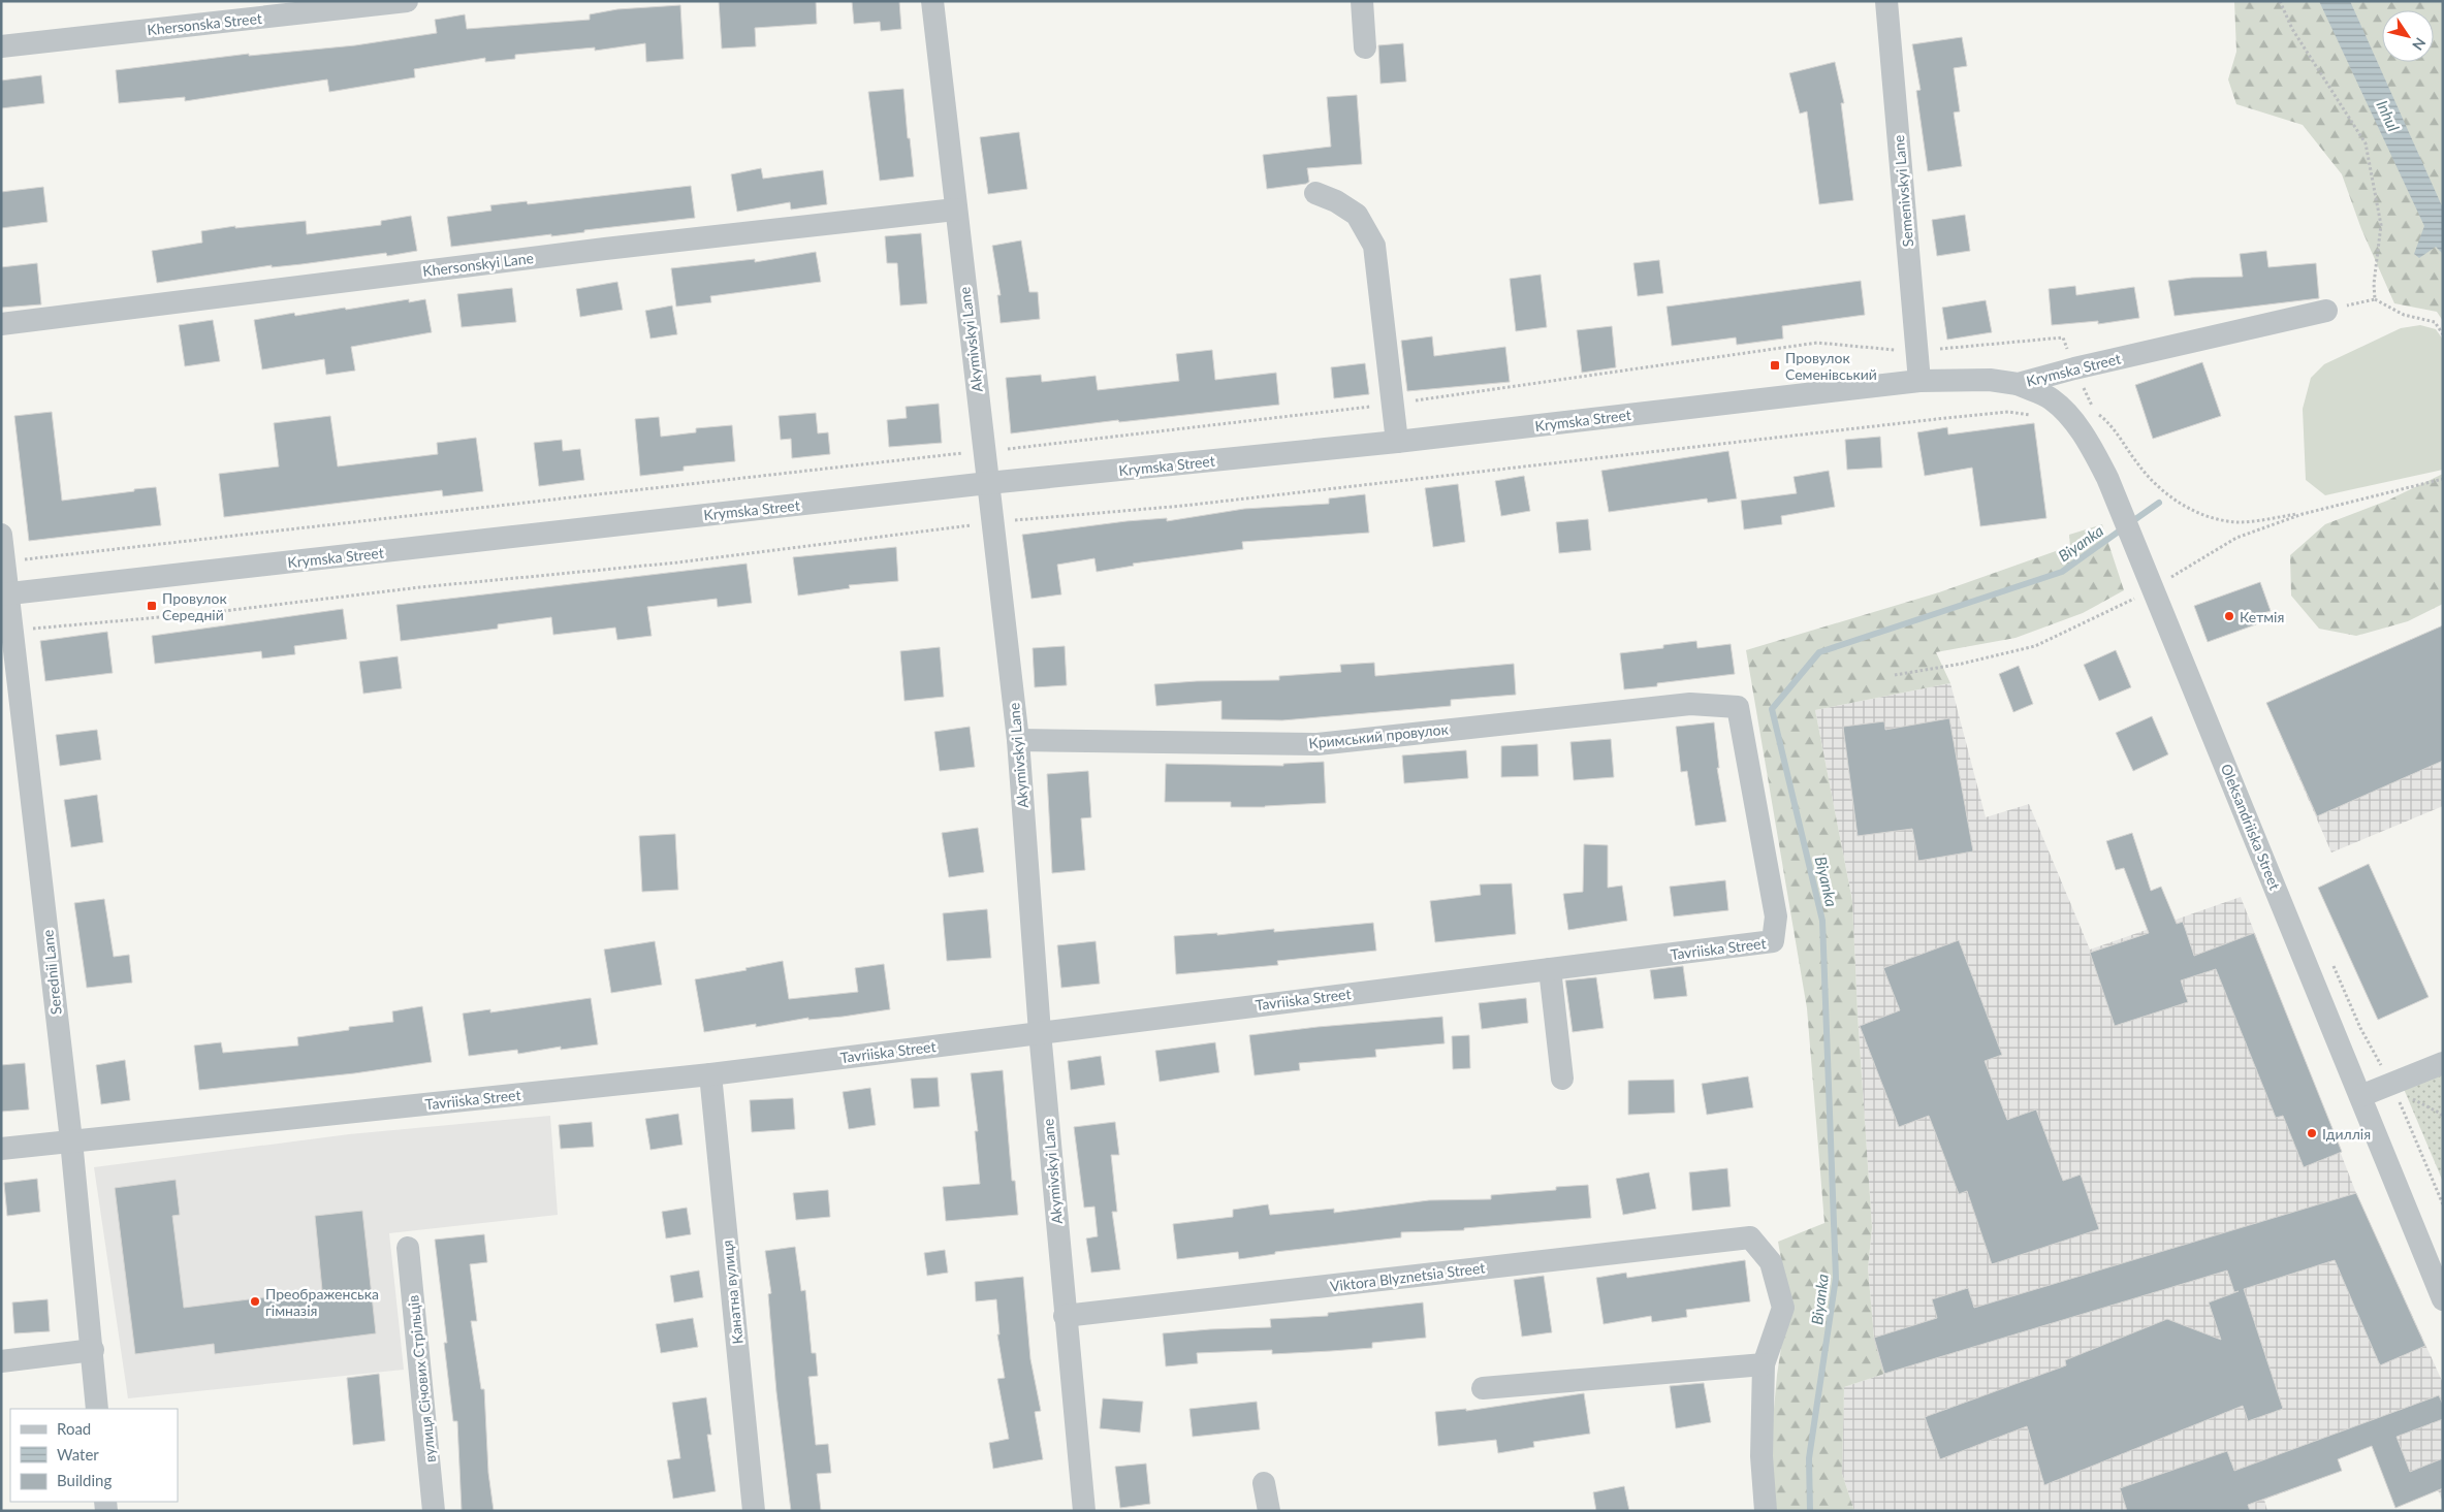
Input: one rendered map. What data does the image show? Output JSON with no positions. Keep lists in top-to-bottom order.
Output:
{
  "streets": {
    "street": [
      "Khersonska Street",
      "Semenivskyi Lane",
      "Khersonskyi Lane",
      "Akymivskyi Lane",
      "Krymska Street",
      "Кримський провулок",
      "Oleksandriiska Street",
      "Tavriiska Street",
      "Serednii Lane",
      "Viktora Blyznetsia Street",
      "Канатна вулиця",
      "вулиця Січових Стрільців"
    ]
  },
  "crossings": [
    ["Semenivskyi Lane", "Krymska Street"],
    ["Khersonskyi Lane", "Akymivskyi Lane"],
    ["Akymivskyi Lane", "Krymska Street"],
    ["Akymivskyi Lane", "Кримський провулок"],
    ["Akymivskyi Lane", "Tavriiska Street"],
    ["Akymivskyi Lane", "Viktora Blyznetsia Street"],
    ["Krymska Street", "Oleksandriiska Street"],
    ["Krymska Street", "Serednii Lane"],
    ["Кримський провулок", "Tavriiska Street"],
    ["Tavriiska Street", "Serednii Lane"],
    ["Tavriiska Street", "Канатна вулиця"]
  ],
  "water": ["Inhul", "Biyanka"],
  "places": {
    "transit": ["Провулок Семенівський", "Провулок Середній"],
    "other": ["Кетмія", "Ідиллія", "Преображенська гімназія"]
  },
  "legend": ["Road", "Water", "Building"],
  "north": "bottom right"
}
